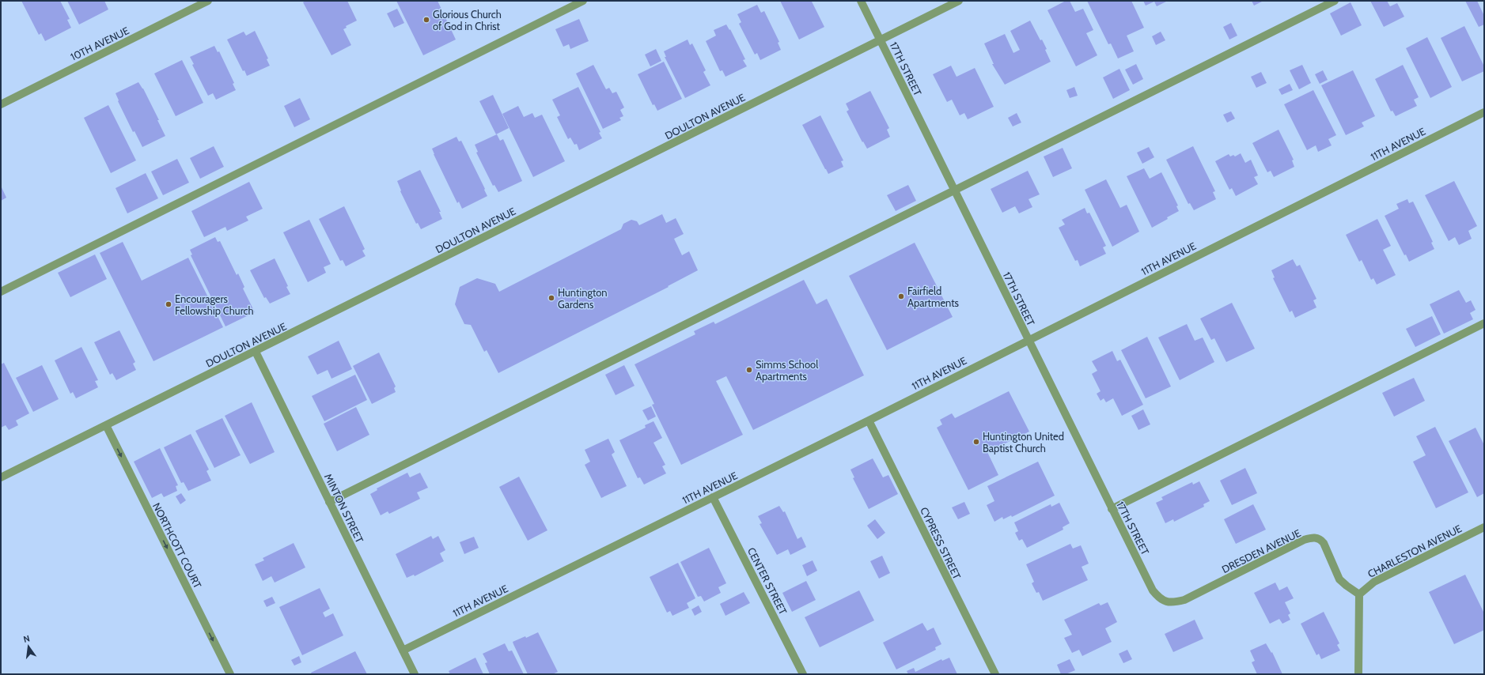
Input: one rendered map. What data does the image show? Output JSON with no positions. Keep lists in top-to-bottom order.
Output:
{
  "streets": {
    "street": [
      "10TH AVENUE",
      "17TH STREET",
      "DOULTON AVENUE",
      "11TH AVENUE",
      "MINTON STREET",
      "CYPRESS STREET",
      "NORTHCOTT COURT",
      "DRESDEN AVENUE",
      "CHARLESTON AVENUE",
      "CENTER STREET"
    ]
  },
  "crossings": [
    ["17TH STREET", "DOULTON AVENUE"],
    ["17TH STREET", "11TH AVENUE"],
    ["17TH STREET", "DRESDEN AVENUE"],
    ["DOULTON AVENUE", "MINTON STREET"],
    ["DOULTON AVENUE", "NORTHCOTT COURT"],
    ["11TH AVENUE", "MINTON STREET"],
    ["11TH AVENUE", "CYPRESS STREET"],
    ["11TH AVENUE", "CENTER STREET"],
    ["DRESDEN AVENUE", "CHARLESTON AVENUE"]
  ],
  "one_way": ["NORTHCOTT COURT"],
  "places": [
    "Glorious Church of God in Christ",
    "Fairfield Apartments",
    "Huntington Gardens",
    "Encouragers Fellowship Church",
    "Simms School Apartments",
    "Huntington United Baptist Church"
  ],
  "north": "top"
}
